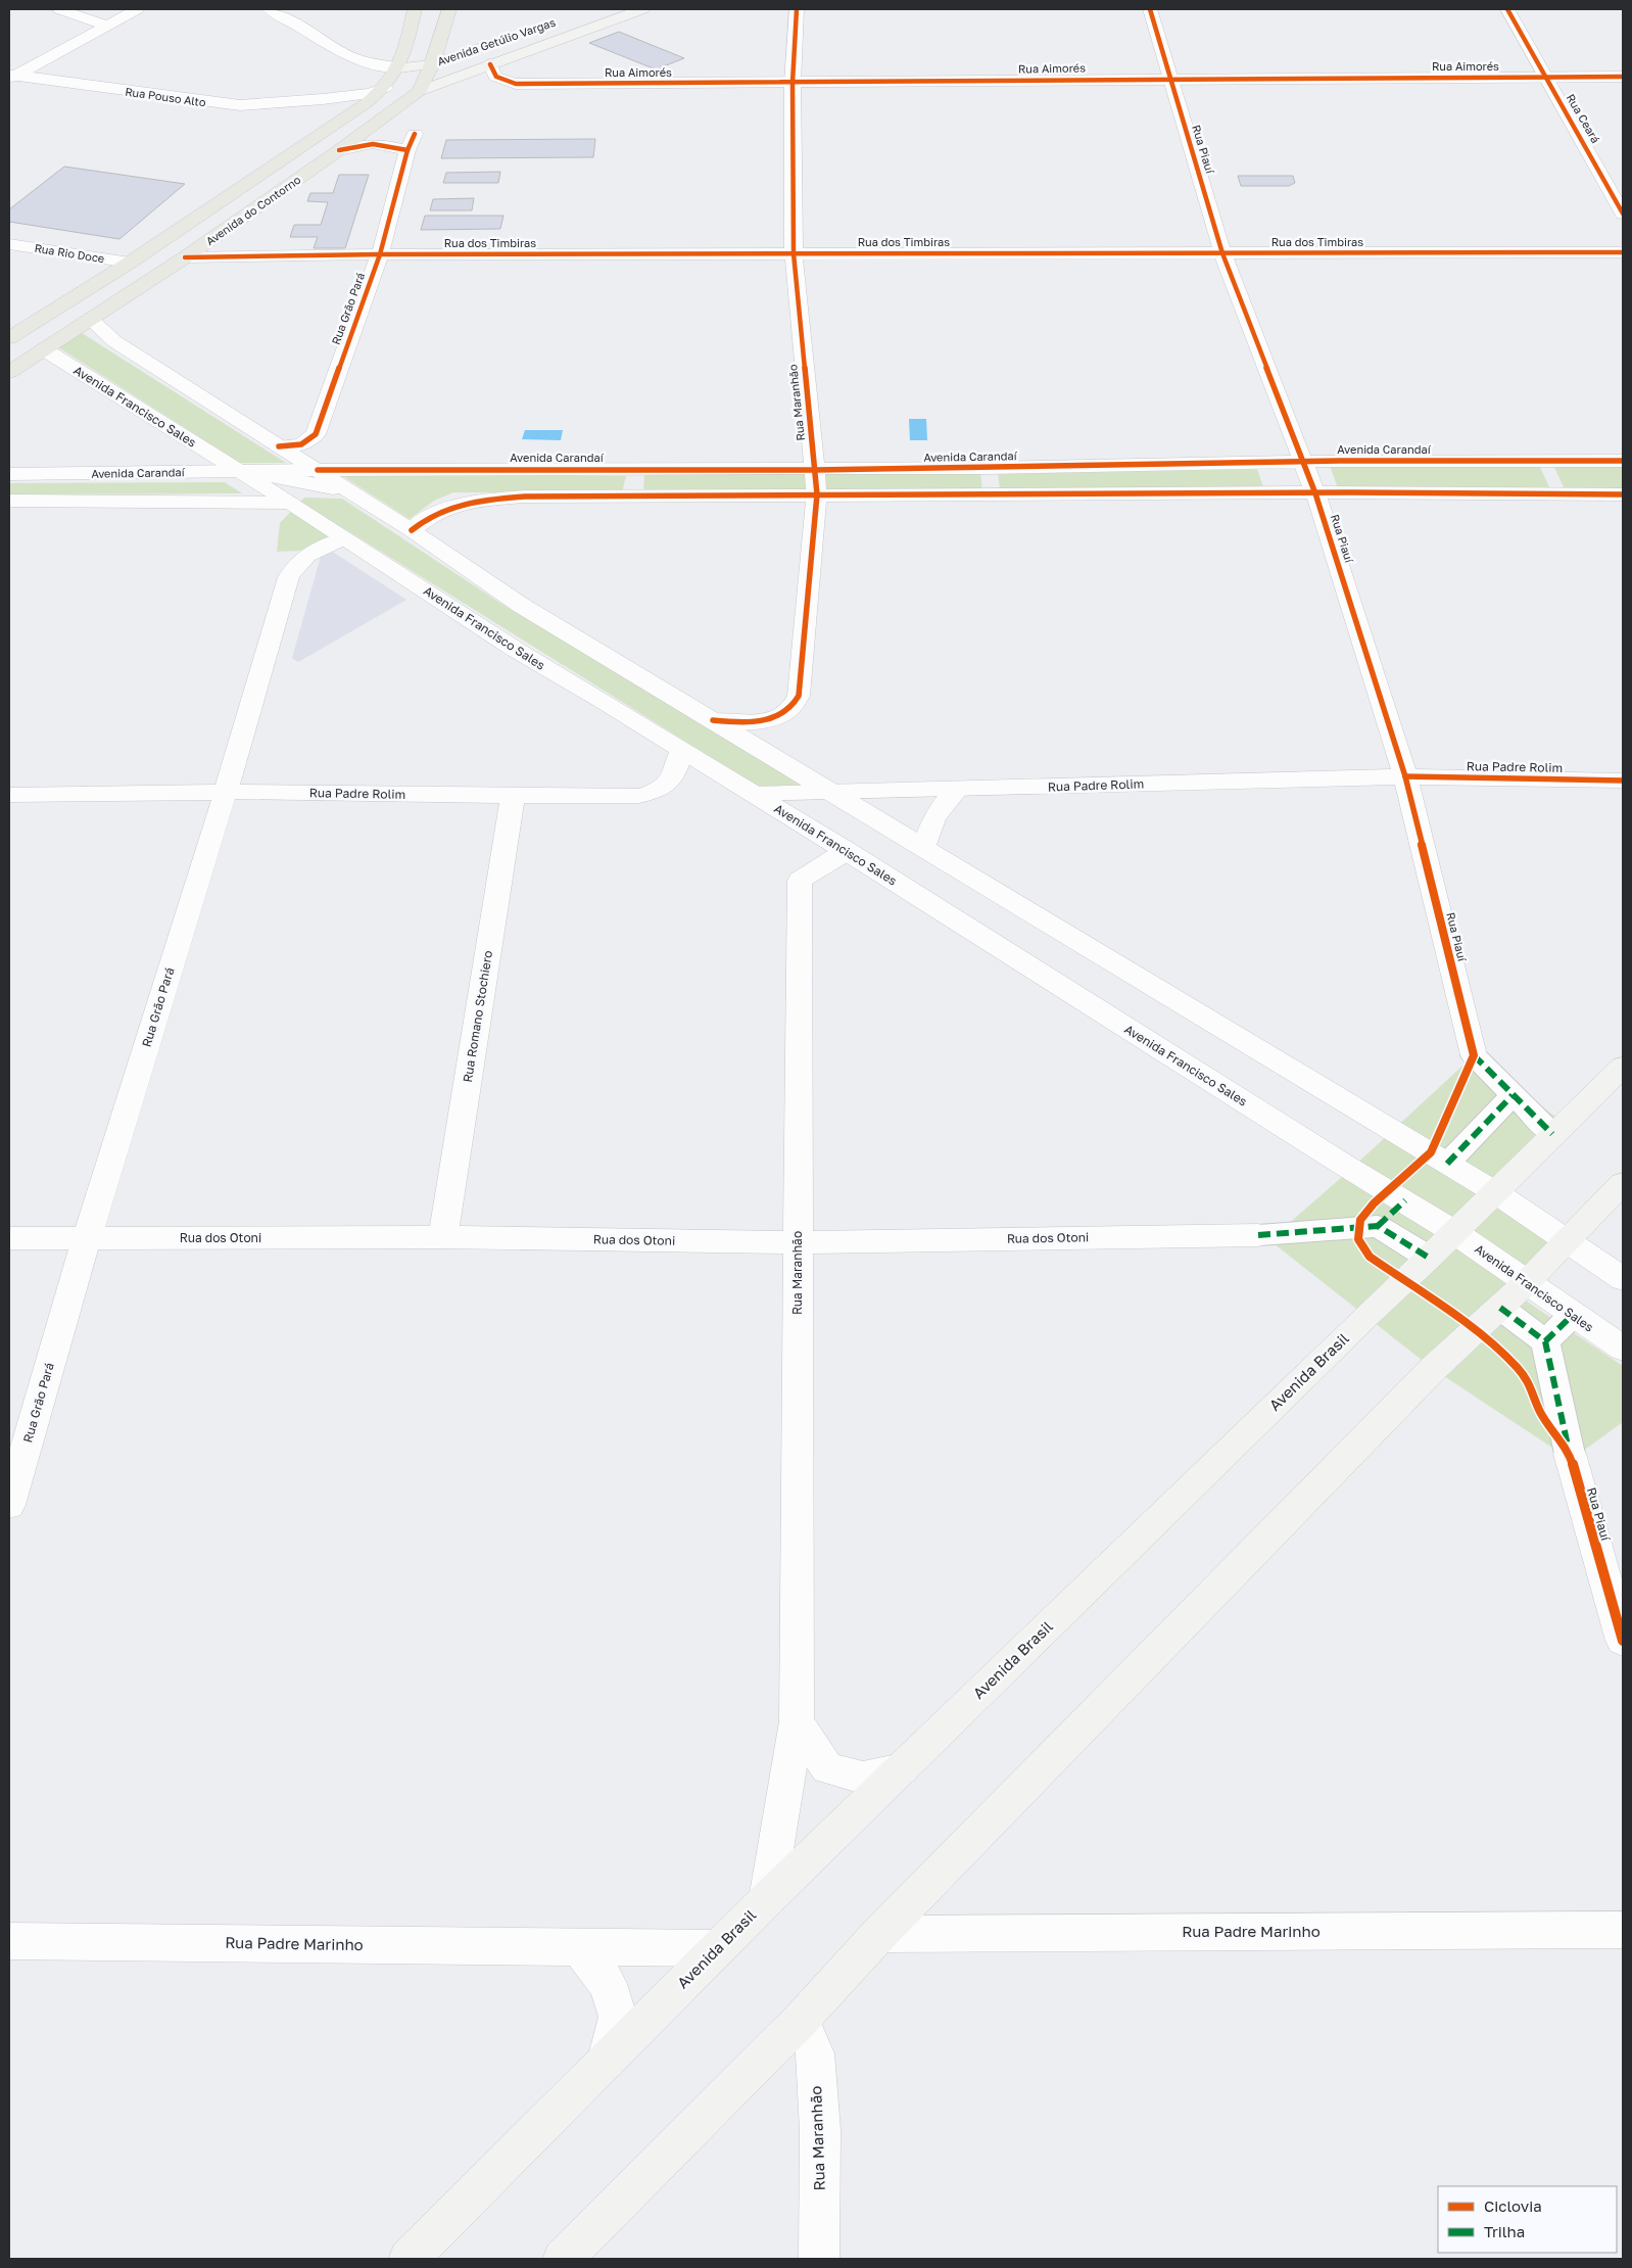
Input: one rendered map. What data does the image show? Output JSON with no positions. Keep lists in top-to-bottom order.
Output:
{
  "streets": {
    "main road": ["Avenida Getúlio Vargas", "Avenida do Contorno", "Avenida Brasil"],
    "street": [
      "Rua Aimorés",
      "Rua Pouso Alto",
      "Rua Ceará",
      "Rua Piauí",
      "Rua dos Timbiras",
      "Rua Rio Doce",
      "Rua Grão Pará",
      "Rua Maranhão",
      "Avenida Francisco Sales",
      "Avenida Carandaí",
      "Rua Padre Rolim",
      "Rua Romano Stochiero",
      "Rua dos Otoni",
      "Rua Padre Marinho"
    ]
  },
  "crossings": [
    ["Avenida Getúlio Vargas", "Rua Aimorés"],
    ["Avenida Getúlio Vargas", "Avenida do Contorno"],
    ["Rua Aimorés", "Rua Ceará"],
    ["Rua Aimorés", "Rua Piauí"],
    ["Rua Aimorés", "Rua Maranhão"],
    ["Rua Pouso Alto", "Avenida do Contorno"],
    ["Rua Piauí", "Rua dos Timbiras"],
    ["Rua Piauí", "Avenida Carandaí"],
    ["Rua Piauí", "Rua Padre Rolim"],
    ["Avenida do Contorno", "Rua dos Timbiras"],
    ["Avenida do Contorno", "Rua Rio Doce"],
    ["Avenida do Contorno", "Avenida Francisco Sales"],
    ["Rua dos Timbiras", "Rua Grão Pará"],
    ["Rua dos Timbiras", "Rua Maranhão"],
    ["Rua Grão Pará", "Avenida Francisco Sales"],
    ["Rua Grão Pará", "Rua Padre Rolim"],
    ["Rua Grão Pará", "Rua dos Otoni"],
    ["Rua Maranhão", "Avenida Francisco Sales"],
    ["Rua Maranhão", "Avenida Carandaí"],
    ["Rua Maranhão", "Rua dos Otoni"],
    ["Rua Maranhão", "Avenida Brasil"],
    ["Avenida Francisco Sales", "Avenida Carandaí"],
    ["Avenida Francisco Sales", "Rua Padre Rolim"],
    ["Avenida Francisco Sales", "Avenida Brasil"],
    ["Rua Padre Rolim", "Rua Romano Stochiero"],
    ["Rua Romano Stochiero", "Rua dos Otoni"],
    ["Avenida Brasil", "Rua Padre Marinho"]
  ],
  "legend": ["Ciclovia", "Trilha"]
}
